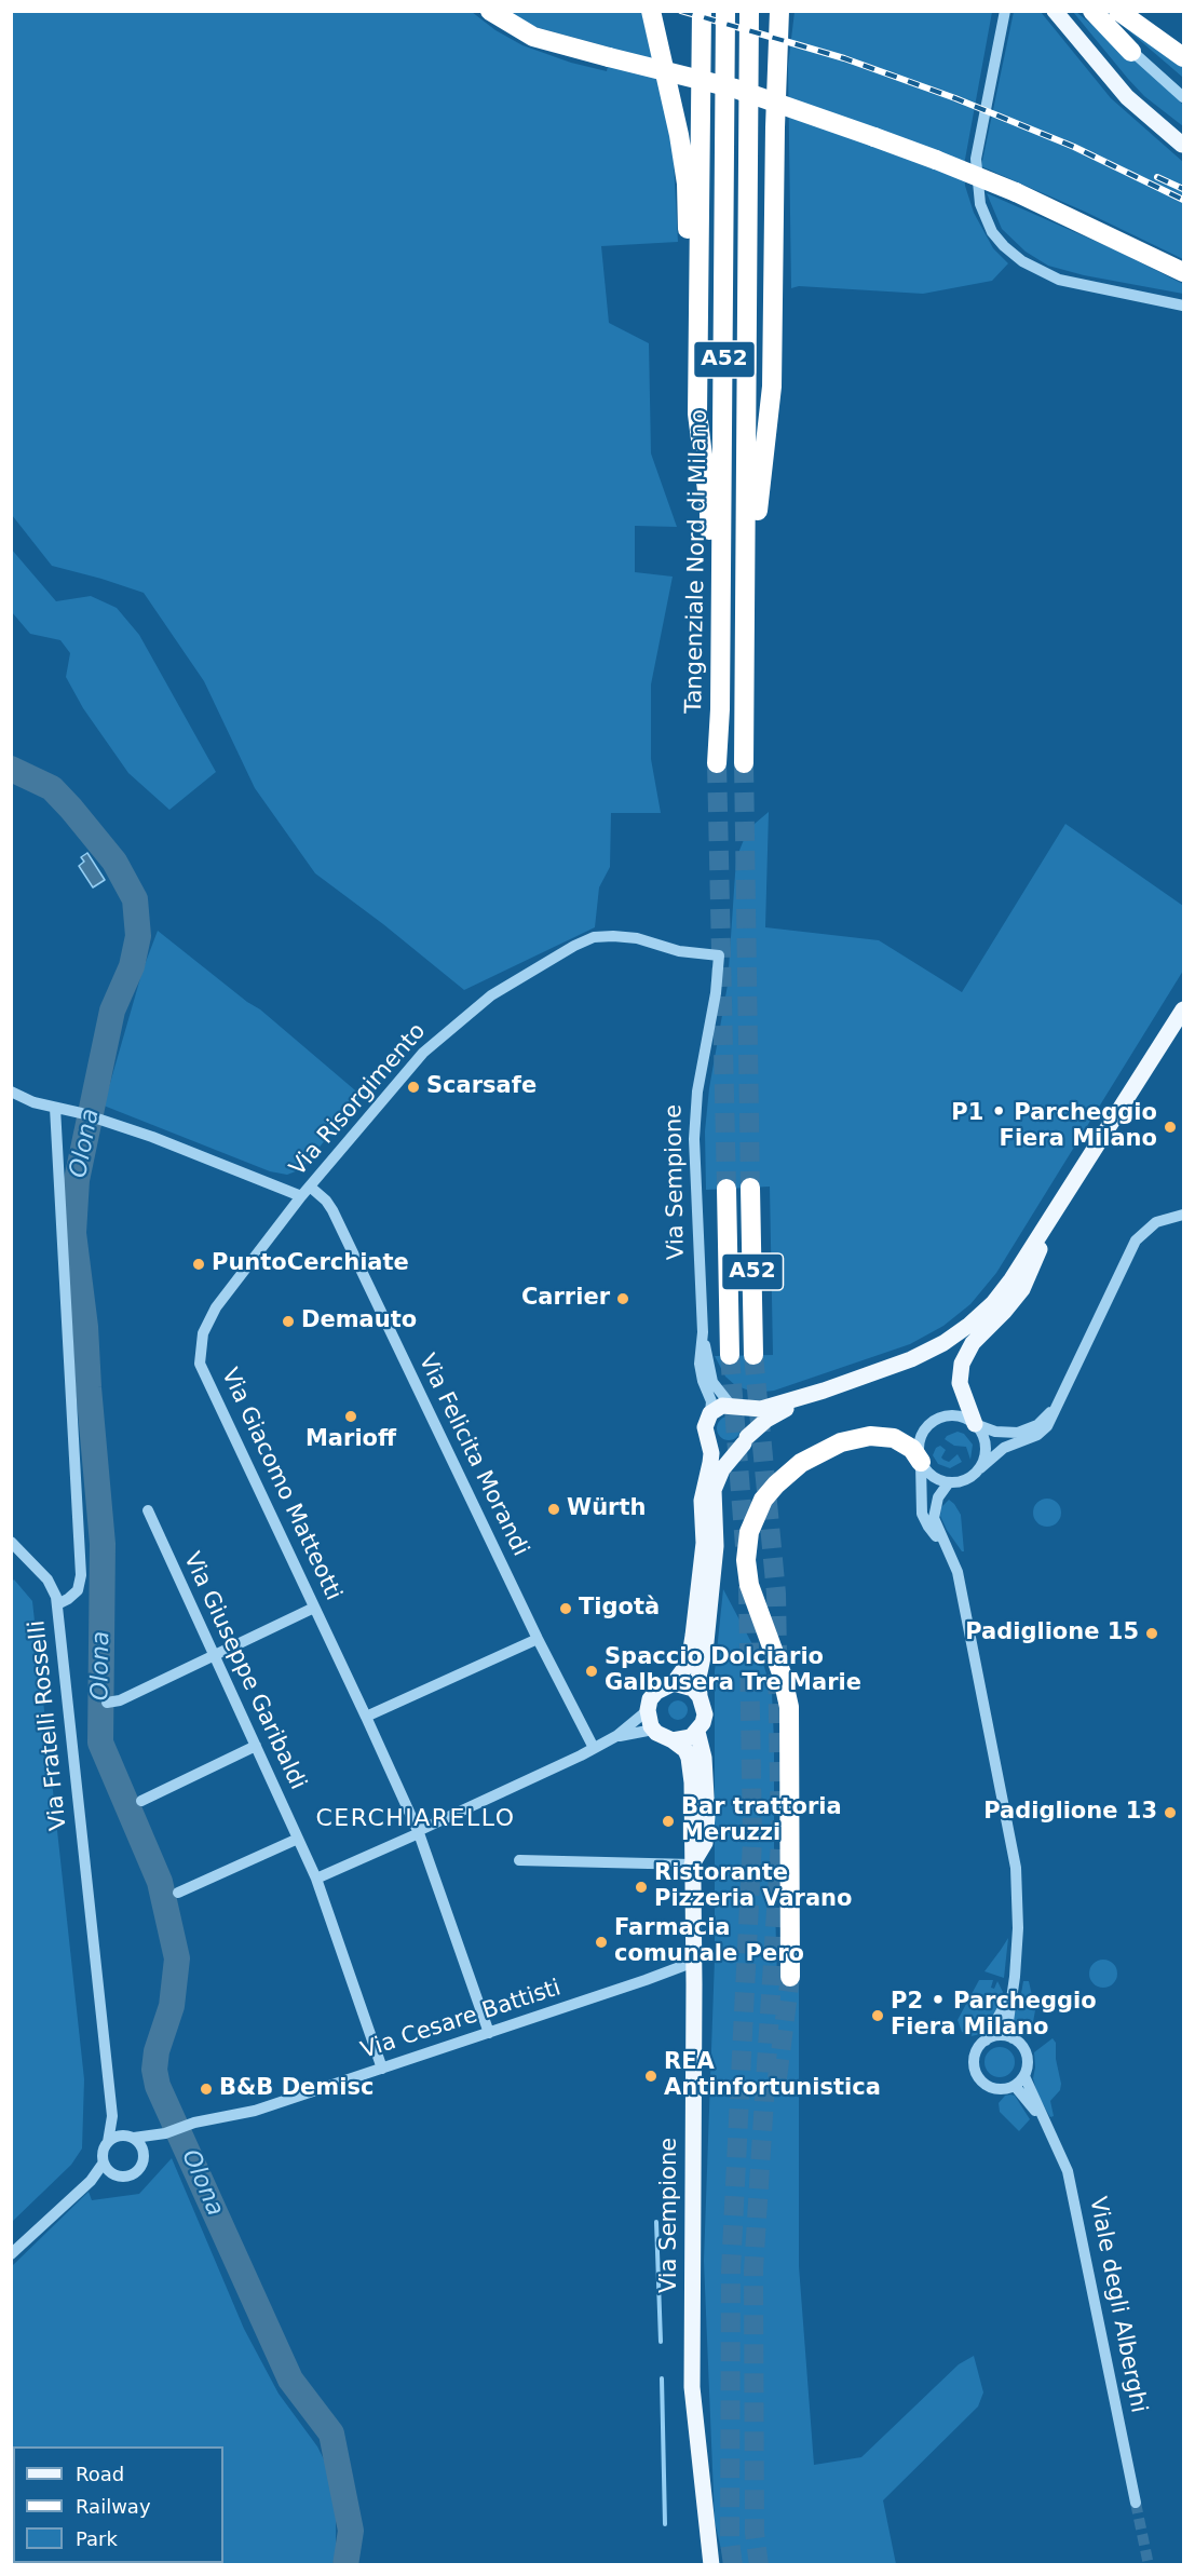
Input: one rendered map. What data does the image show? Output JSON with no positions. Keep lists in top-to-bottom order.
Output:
{
  "streets": {
    "highway": ["A52", "Tangenziale Nord di Milano"],
    "main road": ["Via Sempione"],
    "street": [
      "Via Risorgimento",
      "Via Felicita Morandi",
      "Via Giacomo Matteotti",
      "Via Giuseppe Garibaldi",
      "Via Fratelli Rosselli",
      "Via Cesare Battisti",
      "Viale degli Alberghi"
    ]
  },
  "crossings": [
    ["Via Risorgimento", "Via Sempione"],
    ["Via Risorgimento", "Via Felicita Morandi"],
    ["Via Risorgimento", "Via Giacomo Matteotti"],
    ["Via Risorgimento", "Via Fratelli Rosselli"],
    ["Via Sempione", "Via Cesare Battisti"],
    ["Via Giuseppe Garibaldi", "Via Cesare Battisti"],
    ["Via Fratelli Rosselli", "Via Cesare Battisti"]
  ],
  "districts": ["CERCHIARELLO"],
  "water": ["Olona"],
  "places": [
    "Scarsafe",
    "P1 • Parcheggio Fiera Milano",
    "PuntoCerchiate",
    "Carrier",
    "Demauto",
    "Marioff",
    "Würth",
    "Tigotà",
    "Padiglione 15",
    "Spaccio Dolciario Galbusera Tre Marie",
    "Padiglione 13",
    "Bar trattoria Meruzzi",
    "Ristorante Pizzeria Varano",
    "Farmacia comunale Pero",
    "P2 • Parcheggio Fiera Milano",
    "REA Antinfortunistica",
    "B&B Demisc"
  ],
  "legend": ["Road", "Railway", "Park"]
}
